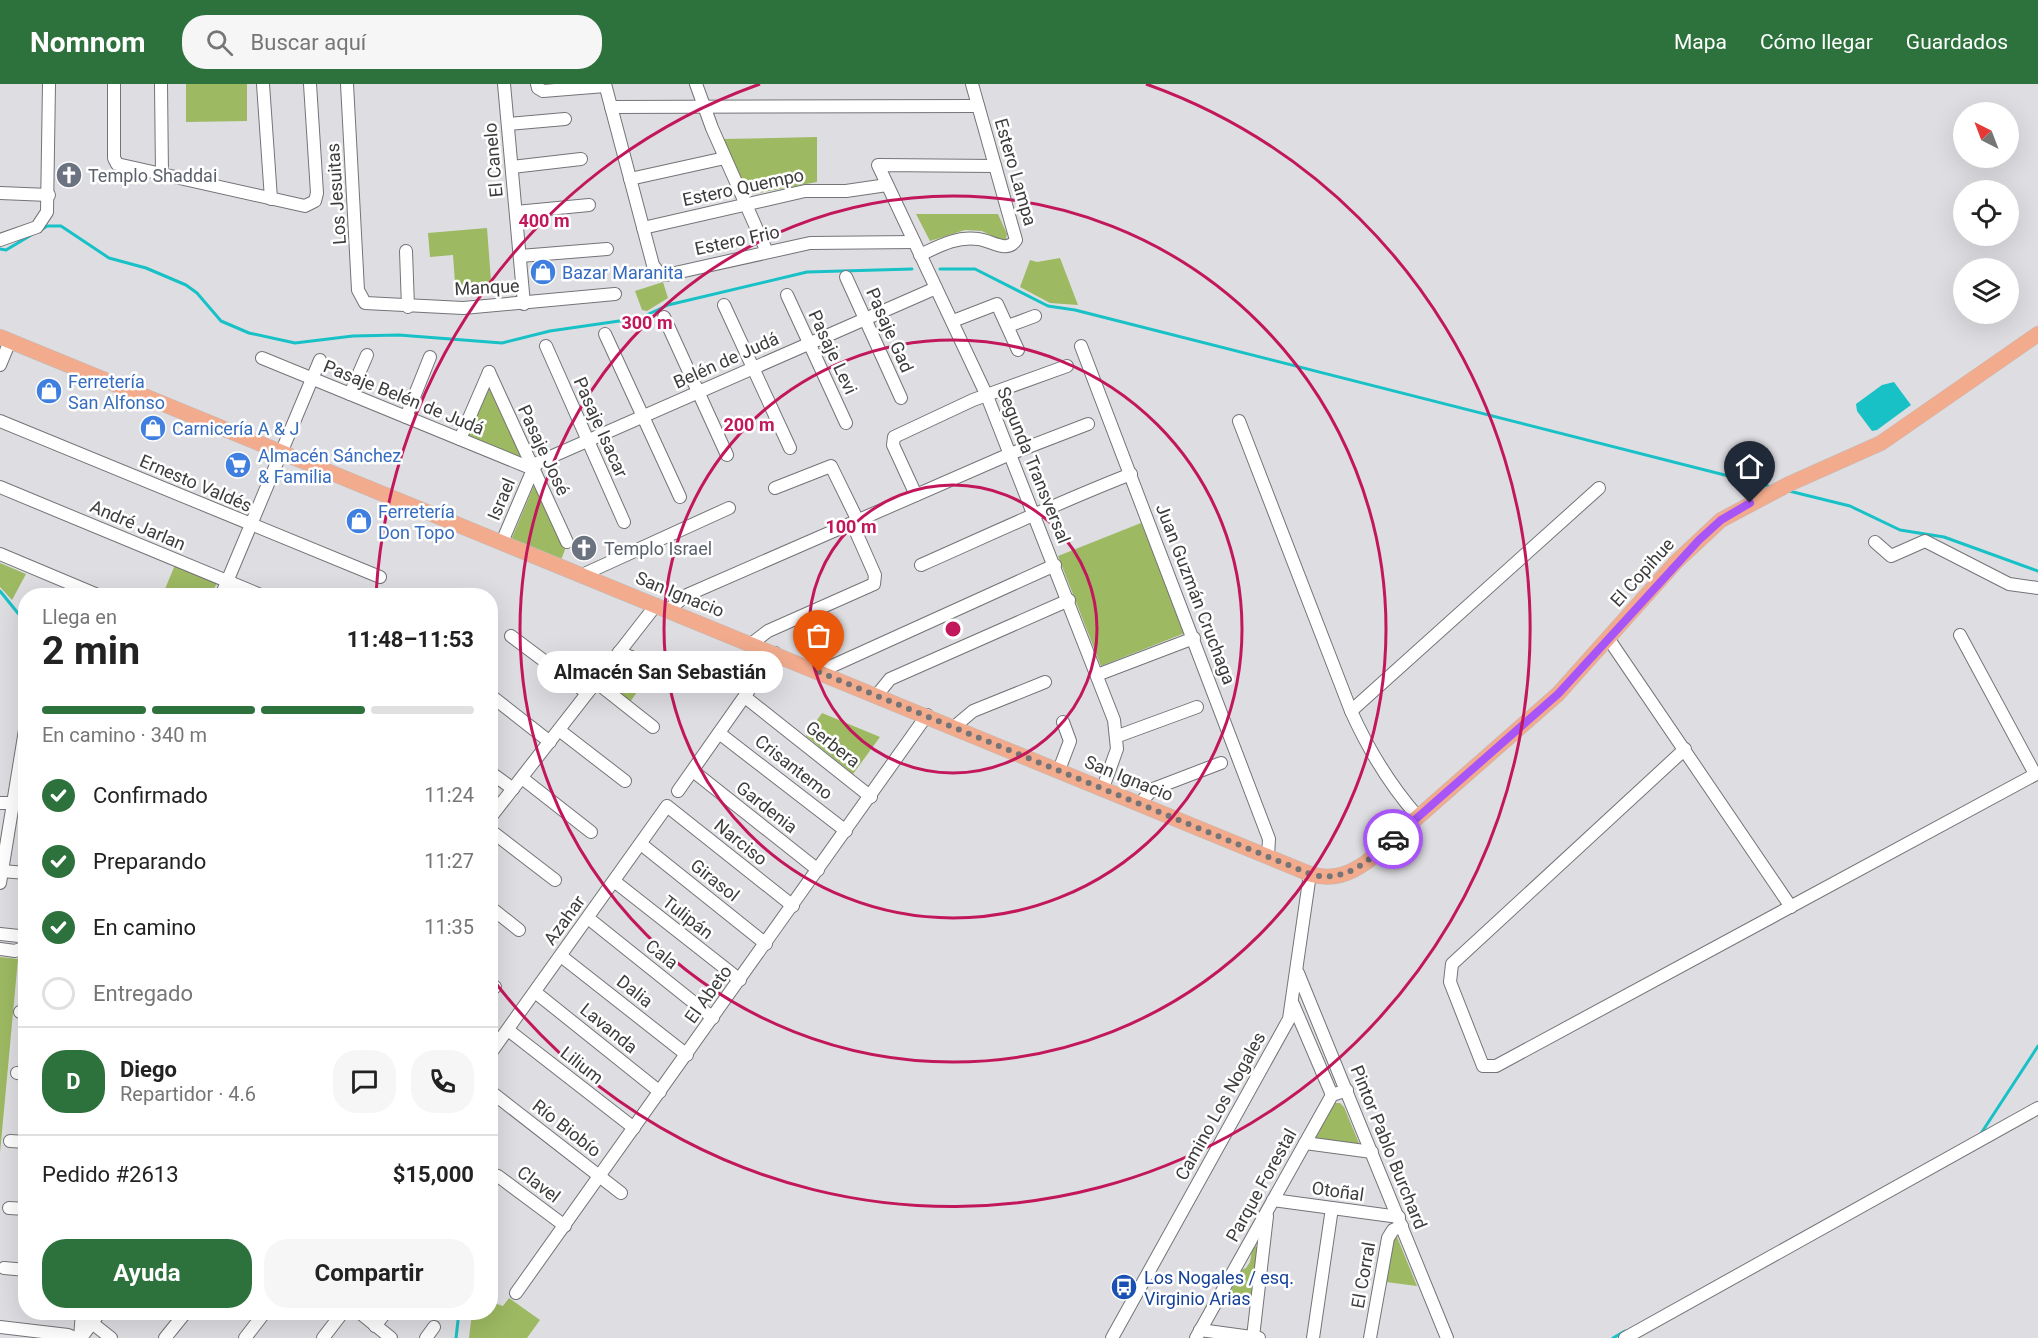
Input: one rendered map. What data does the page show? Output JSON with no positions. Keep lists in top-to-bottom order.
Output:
{
  "streets": {
    "main road": ["El Copihue", "San Ignacio"],
    "street": [
      "El Canelo",
      "Estero Lampa",
      "Estero Quempo",
      "Los Jesuitas",
      "Estero Frio",
      "Manque",
      "Pasaje Gad",
      "Pasaje Levi",
      "Belén de Judá",
      "Pasaje Belén de Judá",
      "Pasaje Isacar",
      "Pasaje José",
      "Segunda Transversal",
      "Ernesto Valdés",
      "Israel",
      "André Jarlan",
      "Juan Guzmán Cruchaga",
      "Gerbera",
      "Crisantemo",
      "Gardenia",
      "Narciso",
      "Girasol",
      "Tulipán",
      "Azahar",
      "Cala",
      "Dalia",
      "El Abeto",
      "Lavanda",
      "Lilium",
      "Camino Los Nogales",
      "Río Biobío",
      "Pintor Pablo Burchard",
      "Clavel",
      "Parque Forestal",
      "Otoñal",
      "El Corral"
    ]
  },
  "crossings": [
    ["El Canelo", "Manque"],
    ["Estero Lampa", "Segunda Transversal"],
    ["Estero Quempo", "Estero Frio"],
    ["Estero Quempo", "Segunda Transversal"],
    ["Los Jesuitas", "Manque"],
    ["Estero Frio", "Segunda Transversal"],
    ["Pasaje Gad", "Belén de Judá"],
    ["Pasaje Levi", "Belén de Judá"],
    ["Belén de Judá", "Pasaje Belén de Judá"],
    ["Belén de Judá", "Pasaje Isacar"],
    ["Belén de Judá", "Pasaje José"],
    ["Belén de Judá", "Segunda Transversal"],
    ["Belén de Judá", "Israel"],
    ["Pasaje Belén de Judá", "Pasaje José"],
    ["Pasaje Belén de Judá", "Israel"],
    ["Pasaje José", "Israel"],
    ["Israel", "San Ignacio"],
    ["El Copihue", "San Ignacio"],
    ["El Copihue", "Camino Los Nogales"],
    ["San Ignacio", "Juan Guzmán Cruchaga"],
    ["San Ignacio", "El Abeto"],
    ["San Ignacio", "Camino Los Nogales"],
    ["Gerbera", "El Abeto"],
    ["Crisantemo", "El Abeto"],
    ["Gardenia", "El Abeto"],
    ["Narciso", "Azahar"],
    ["Narciso", "El Abeto"],
    ["Girasol", "Azahar"],
    ["Girasol", "El Abeto"],
    ["Tulipán", "Azahar"],
    ["Tulipán", "El Abeto"],
    ["Azahar", "Cala"],
    ["Azahar", "Dalia"],
    ["Azahar", "Lavanda"],
    ["Azahar", "Lilium"],
    ["Cala", "El Abeto"],
    ["Dalia", "El Abeto"],
    ["El Abeto", "Lavanda"],
    ["El Abeto", "Lilium"],
    ["El Abeto", "Río Biobío"],
    ["El Abeto", "Clavel"],
    ["Camino Los Nogales", "Pintor Pablo Burchard"],
    ["Pintor Pablo Burchard", "Parque Forestal"],
    ["Pintor Pablo Burchard", "Otoñal"],
    ["Pintor Pablo Burchard", "El Corral"],
    ["Parque Forestal", "Otoñal"],
    ["Otoñal", "El Corral"]
  ],
  "places": {
    "church": ["Templo Shaddai", "Templo Israel"],
    "shop": [
      "Bazar Maranita",
      "Ferretería San Alfonso",
      "Carnicería A & J",
      "Ferretería Don Topo"
    ],
    "supermarket": ["Almacén Sánchez & Familia"],
    "other": ["Almacén San Sebastián"],
    "bus stop": ["Los Nogales / esq. Virginio Arias"]
  },
  "north": "top left",
  "page": {
    "header": "Nomnom",
    "search": "Buscar aquí",
    "nav": ["Mapa", "Cómo llegar", "Guardados"],
    "heading": ["2 min", "Llega en", "11:48–11:53"],
    "panel": [
      "Diego",
      "Repartidor · 4.6",
      "Pedido #2613",
      "$15,000"
    ],
    "bubble": "Almacén San Sebastián",
    "bar": "En camino · 340 m",
    "list": [
      ["Confirmado", "11:24"],
      ["Preparando", "11:27"],
      ["En camino", "11:35"],
      "Entregado"
    ],
    "round": "D",
    "buttons": ["Ayuda", "Compartir"]
  },
  "rings": [
    "400 m",
    "300 m",
    "200 m",
    "100 m"
  ]
}
